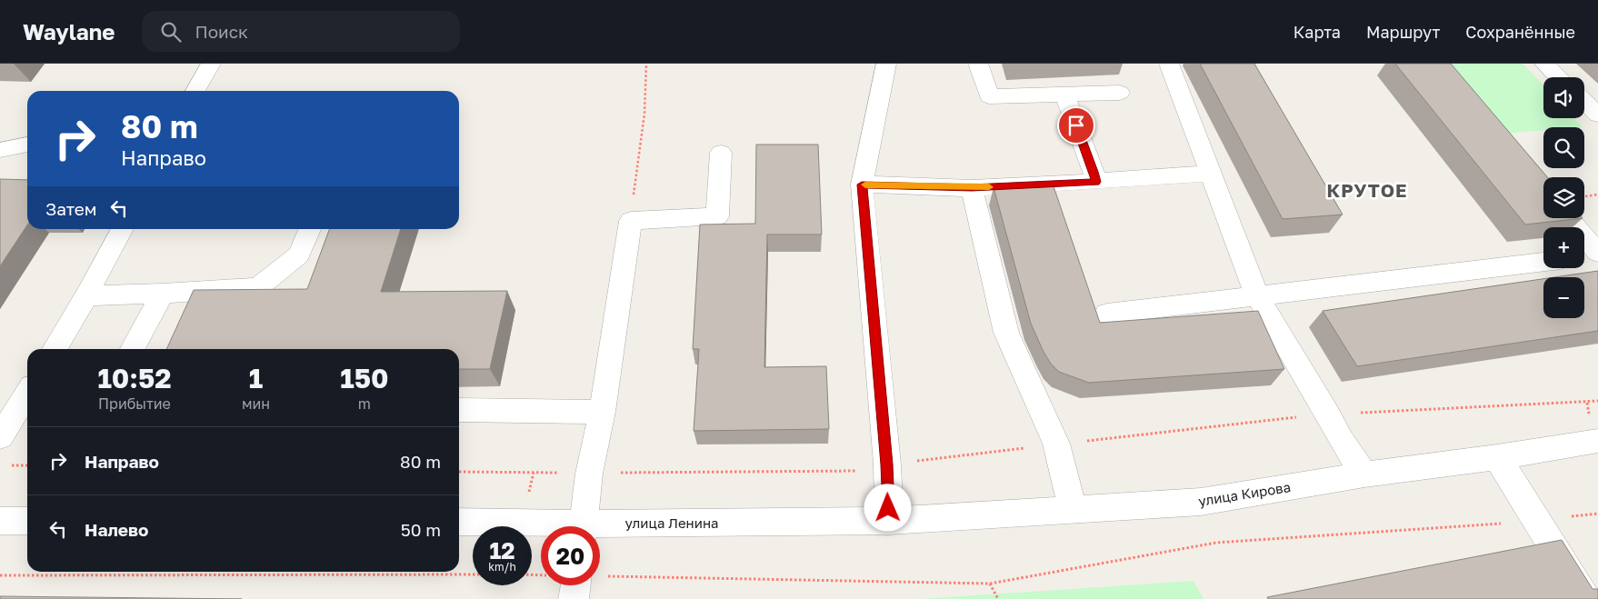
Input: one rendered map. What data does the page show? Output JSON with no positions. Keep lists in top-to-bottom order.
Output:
{
  "streets": {
    "street": ["улица Кирова", "улица Ленина"]
  },
  "crossings": [
    ["улица Кирова", "улица Ленина"]
  ],
  "districts": ["КРУТОЕ"],
  "page": {
    "header": "Waylane",
    "search": "Поиск",
    "nav": ["Карта", "Маршрут", "Сохранённые"],
    "map_buttons": ["+", "−"],
    "turn": ["80 m", "Направо"],
    "then": "Затем",
    "eta": [
      "10:52",
      "Прибытие",
      "1",
      "мин",
      "150",
      "m"
    ],
    "list": [
      {
        "name": "Направо",
        "value": "80 m"
      },
      {
        "name": "Налево",
        "value": "50 m"
      }
    ],
    "speed": "12 km/h",
    "limit": "20"
  }
}
